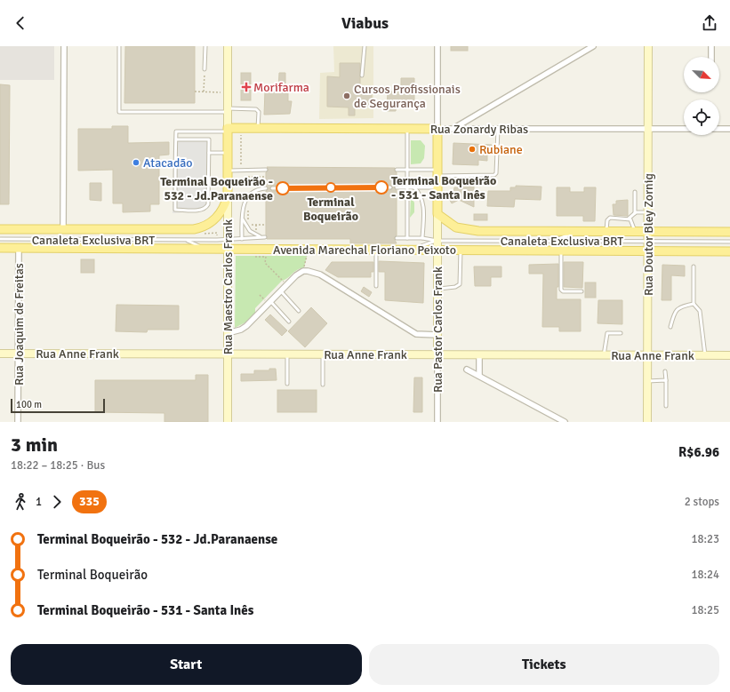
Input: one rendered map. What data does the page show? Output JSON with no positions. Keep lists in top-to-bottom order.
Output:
{
  "streets": {
    "main road": [
      "Rua Zonardy Ribas",
      "Rua Doutor Bley Zornig",
      "Avenida Marechal Floriano Peixoto",
      "Rua Maestro Carlos Frank",
      "Rua Pastor Carlos Frank",
      "Rua Anne Frank"
    ],
    "street": ["Rua Joaquim de Freitas"],
    "lane": ["Canaleta Exclusiva BRT"]
  },
  "crossings": [
    ["Rua Zonardy Ribas", "Rua Doutor Bley Zornig"],
    ["Rua Zonardy Ribas", "Rua Maestro Carlos Frank"],
    ["Rua Zonardy Ribas", "Rua Pastor Carlos Frank"],
    ["Rua Doutor Bley Zornig", "Canaleta Exclusiva BRT"],
    ["Rua Doutor Bley Zornig", "Avenida Marechal Floriano Peixoto"],
    ["Rua Doutor Bley Zornig", "Rua Anne Frank"],
    ["Canaleta Exclusiva BRT", "Avenida Marechal Floriano Peixoto"],
    ["Canaleta Exclusiva BRT", "Rua Maestro Carlos Frank"],
    ["Canaleta Exclusiva BRT", "Rua Pastor Carlos Frank"],
    ["Avenida Marechal Floriano Peixoto", "Rua Maestro Carlos Frank"],
    ["Avenida Marechal Floriano Peixoto", "Rua Joaquim de Freitas"],
    ["Avenida Marechal Floriano Peixoto", "Rua Pastor Carlos Frank"],
    ["Rua Maestro Carlos Frank", "Rua Anne Frank"],
    ["Rua Joaquim de Freitas", "Rua Anne Frank"],
    ["Rua Pastor Carlos Frank", "Rua Anne Frank"]
  ],
  "places": {
    "health": ["Morifarma"],
    "other": [
      "Cursos Profissionais de Segurança",
      "Rubiane",
      "Atacadão",
      "Terminal Boqueirão",
      "Terminal Boqueirão - 531 - Santa Inês",
      "Terminal Boqueirão - 532 - Jd.Paranaense"
    ]
  },
  "lines": ["bus line 335"],
  "scale_bar": "100 m",
  "north": "bottom right",
  "page": {
    "header": "Viabus",
    "scale": "100 m",
    "heading": ["3 min", "18:22 – 18:25 · Bus", "R$6.96"],
    "legs": ["1", "335", "2 stops"],
    "list": [
      {
        "name": "Terminal Boqueirão - 532 - Jd.Paranaense",
        "value": "18:23"
      },
      {
        "name": "Terminal Boqueirão",
        "value": "18:24"
      },
      {
        "name": "Terminal Boqueirão - 531 - Santa Inês",
        "value": "18:25"
      }
    ],
    "buttons": ["Start", "Tickets"]
  }
}
